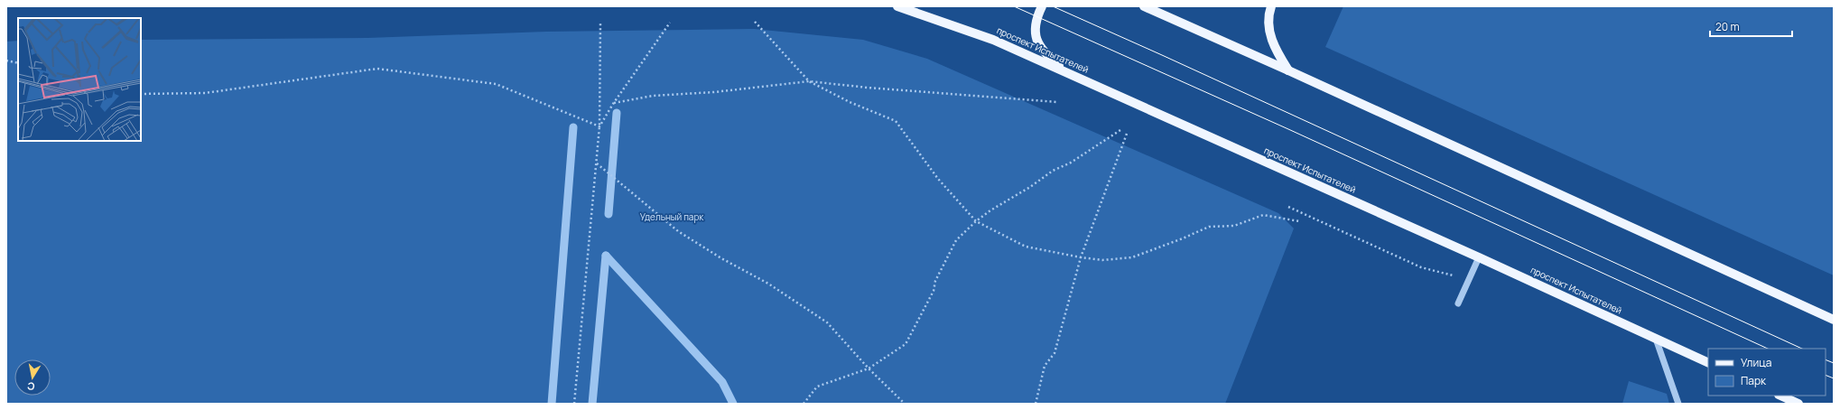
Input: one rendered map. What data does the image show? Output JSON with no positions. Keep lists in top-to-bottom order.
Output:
{
  "streets": {
    "main road": ["проспект Испытателей"]
  },
  "parks": ["Удельный парк"],
  "legend": ["Улица", "Парк"],
  "scale_bar": "20 m",
  "north": "bottom"
}
